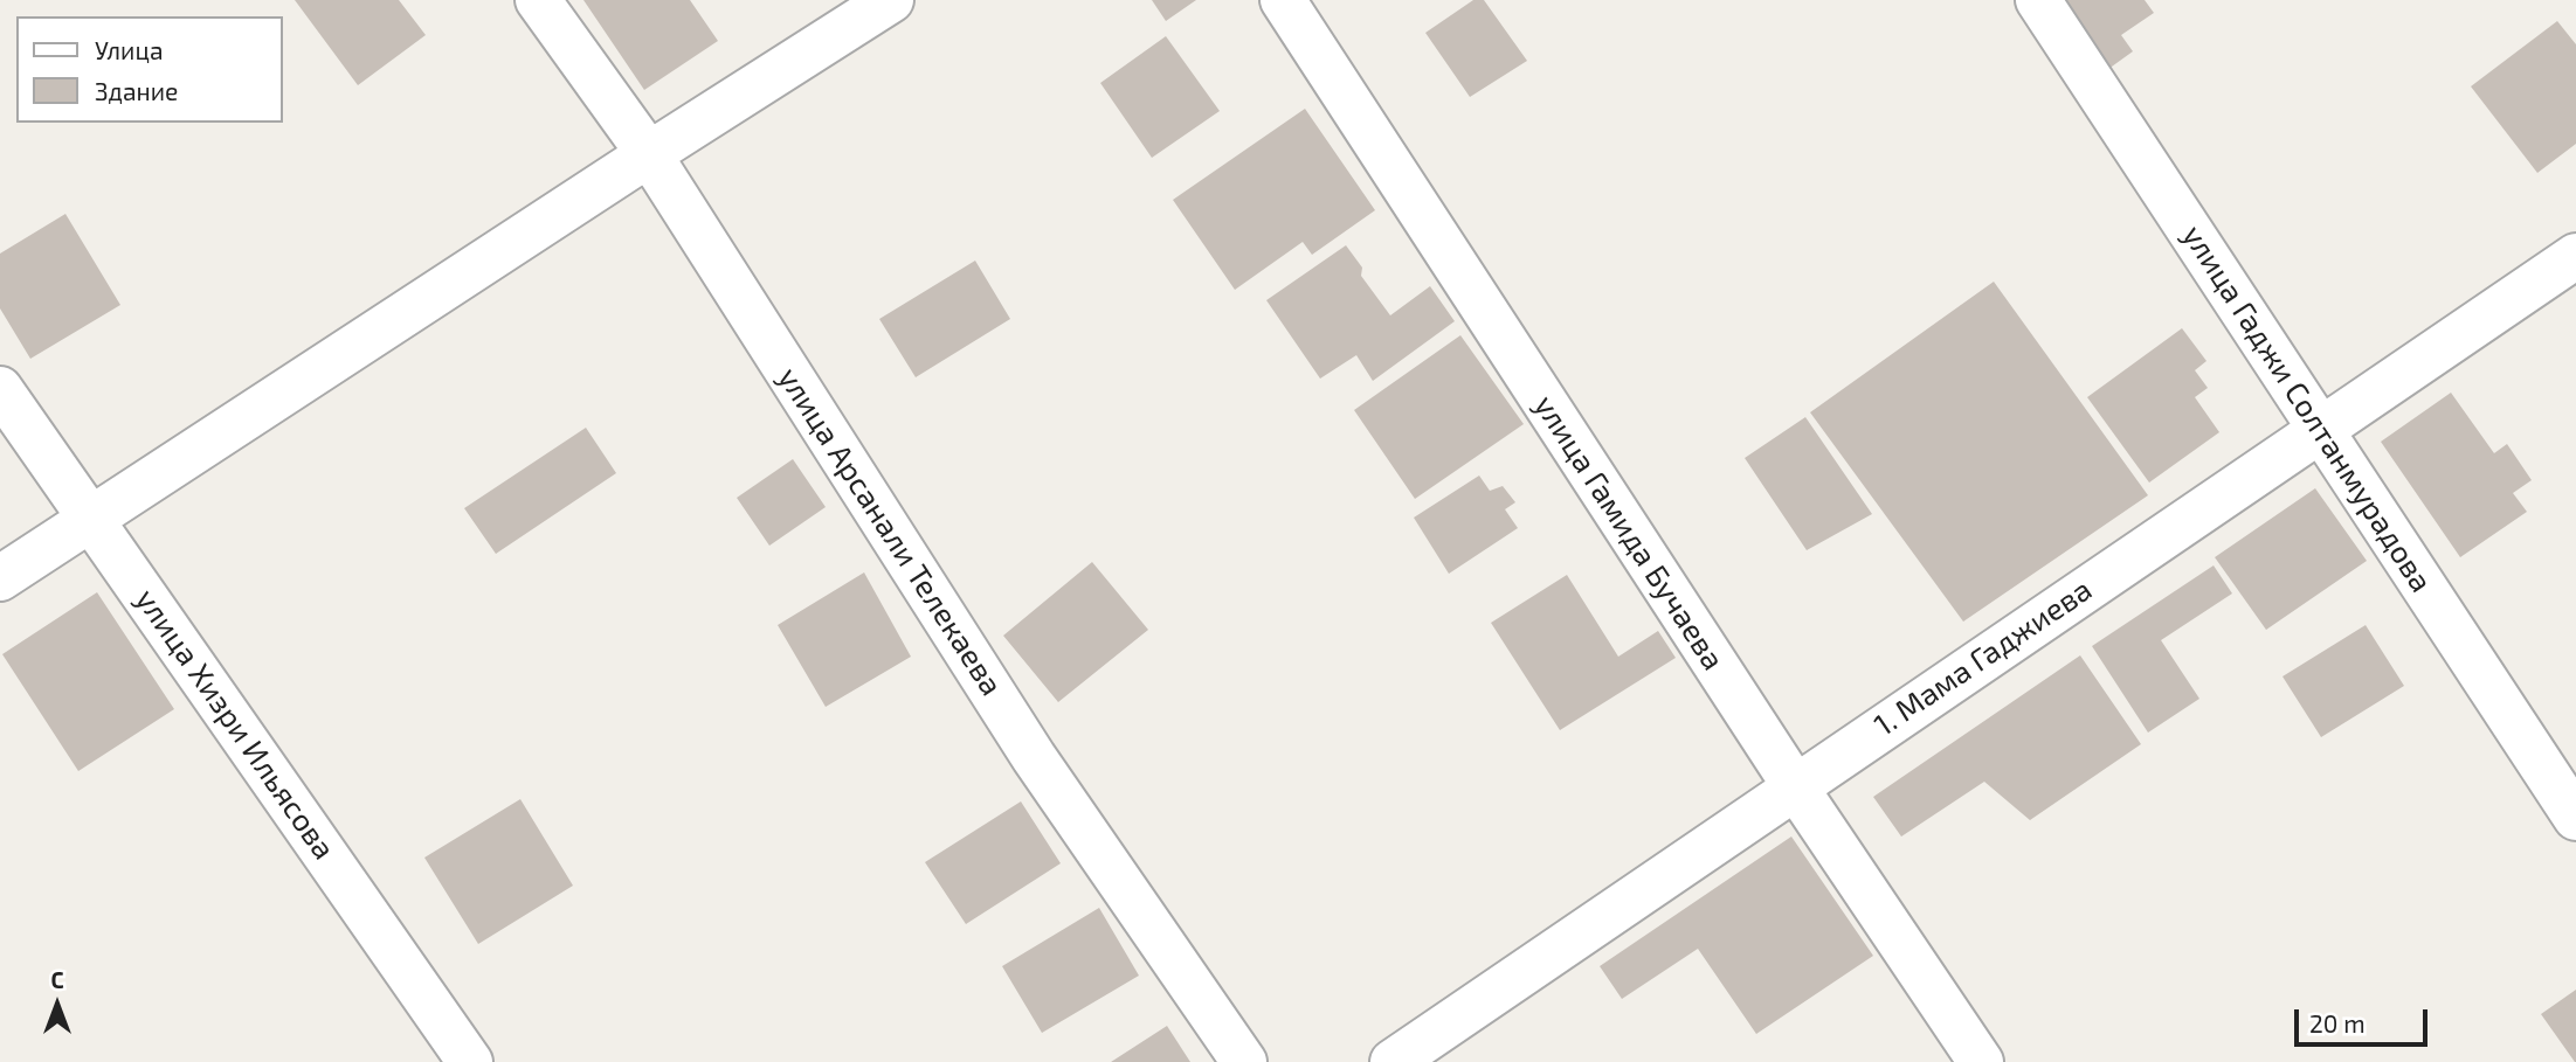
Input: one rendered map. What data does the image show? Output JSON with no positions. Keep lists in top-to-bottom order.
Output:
{
  "streets": {
    "street": [
      "улица Гаджи Солтанмурадова",
      "улица Арсанали Телекаева",
      "улица Гамида Бучаева",
      "1. Мама Гаджиева",
      "улица Хизри Ильясова"
    ]
  },
  "crossings": [
    ["улица Гаджи Солтанмурадова", "1. Мама Гаджиева"],
    ["улица Гамида Бучаева", "1. Мама Гаджиева"]
  ],
  "legend": ["Улица", "Здание"],
  "scale_bar": "20 m",
  "north": "top"
}
